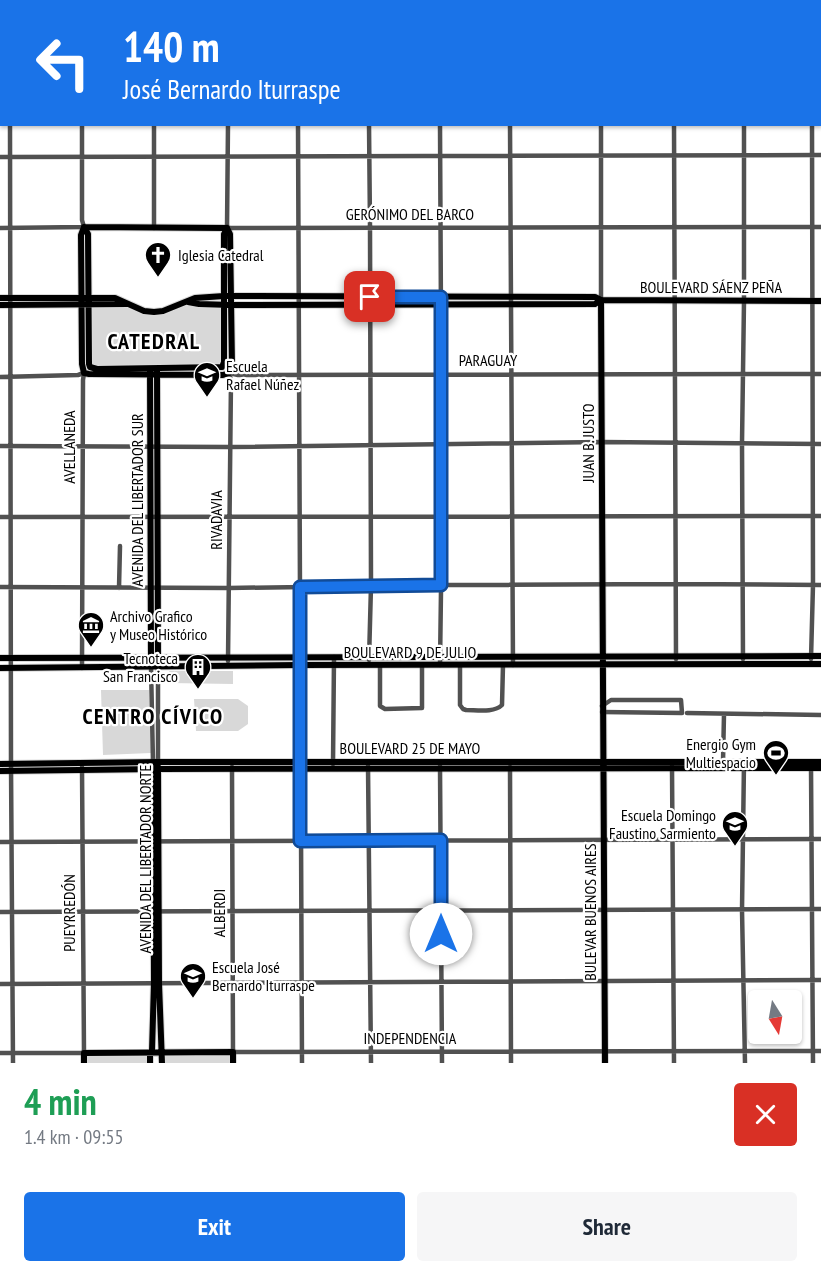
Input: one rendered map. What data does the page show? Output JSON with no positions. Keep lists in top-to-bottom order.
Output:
{
  "streets": {
    "main road": [
      "GERÓNIMO DEL BARCO",
      "BOULEVARD SÁENZ PEÑA",
      "PARAGUAY",
      "JUAN B. JUSTO",
      "AVELLANEDA",
      "AVENIDA DEL LIBERTADOR SUR",
      "RIVADAVIA",
      "BOULEVARD 9 DE JULIO",
      "BOULEVARD 25 DE MAYO",
      "AVENIDA DEL LIBERTADOR NORTE",
      "BULEVAR BUENOS AIRES",
      "PUEYRREDÓN",
      "ALBERDI",
      "INDEPENDENCIA"
    ]
  },
  "crossings": [
    ["GERÓNIMO DEL BARCO", "JUAN B. JUSTO"],
    ["GERÓNIMO DEL BARCO", "AVELLANEDA"],
    ["GERÓNIMO DEL BARCO", "RIVADAVIA"],
    ["BOULEVARD SÁENZ PEÑA", "JUAN B. JUSTO"],
    ["BOULEVARD SÁENZ PEÑA", "AVELLANEDA"],
    ["BOULEVARD SÁENZ PEÑA", "RIVADAVIA"],
    ["PARAGUAY", "JUAN B. JUSTO"],
    ["PARAGUAY", "AVELLANEDA"],
    ["PARAGUAY", "AVENIDA DEL LIBERTADOR SUR"],
    ["PARAGUAY", "RIVADAVIA"],
    ["JUAN B. JUSTO", "BOULEVARD 9 DE JULIO"],
    ["JUAN B. JUSTO", "BOULEVARD 25 DE MAYO"],
    ["JUAN B. JUSTO", "BULEVAR BUENOS AIRES"],
    ["AVELLANEDA", "BOULEVARD 9 DE JULIO"],
    ["AVENIDA DEL LIBERTADOR SUR", "BOULEVARD 9 DE JULIO"],
    ["AVENIDA DEL LIBERTADOR SUR", "AVENIDA DEL LIBERTADOR NORTE"],
    ["RIVADAVIA", "BOULEVARD 9 DE JULIO"],
    ["BOULEVARD 9 DE JULIO", "AVENIDA DEL LIBERTADOR NORTE"],
    ["BOULEVARD 25 DE MAYO", "AVENIDA DEL LIBERTADOR NORTE"],
    ["BOULEVARD 25 DE MAYO", "BULEVAR BUENOS AIRES"],
    ["BOULEVARD 25 DE MAYO", "PUEYRREDÓN"],
    ["BOULEVARD 25 DE MAYO", "ALBERDI"],
    ["AVENIDA DEL LIBERTADOR NORTE", "INDEPENDENCIA"],
    ["BULEVAR BUENOS AIRES", "INDEPENDENCIA"],
    ["PUEYRREDÓN", "INDEPENDENCIA"],
    ["ALBERDI", "INDEPENDENCIA"]
  ],
  "districts": ["CATEDRAL", "CENTRO CÍVICO"],
  "places": {
    "church": ["Iglesia Catedral"],
    "school or university": ["Escuela Rafael Núñez", "Escuela Domingo Faustino Sarmiento", "Escuela José Bernardo Iturraspe"],
    "museum": ["Archivo Grafico y Museo Histórico"],
    "building": ["Tecnoteca San Francisco"],
    "sports": ["Energio Gym Multiespacio"]
  },
  "north": "bottom",
  "page": {
    "turn": ["140 m", "José Bernardo Iturraspe"],
    "heading": ["4 min", "1.4 km · 09:55"],
    "buttons": ["Exit", "Share"]
  }
}
